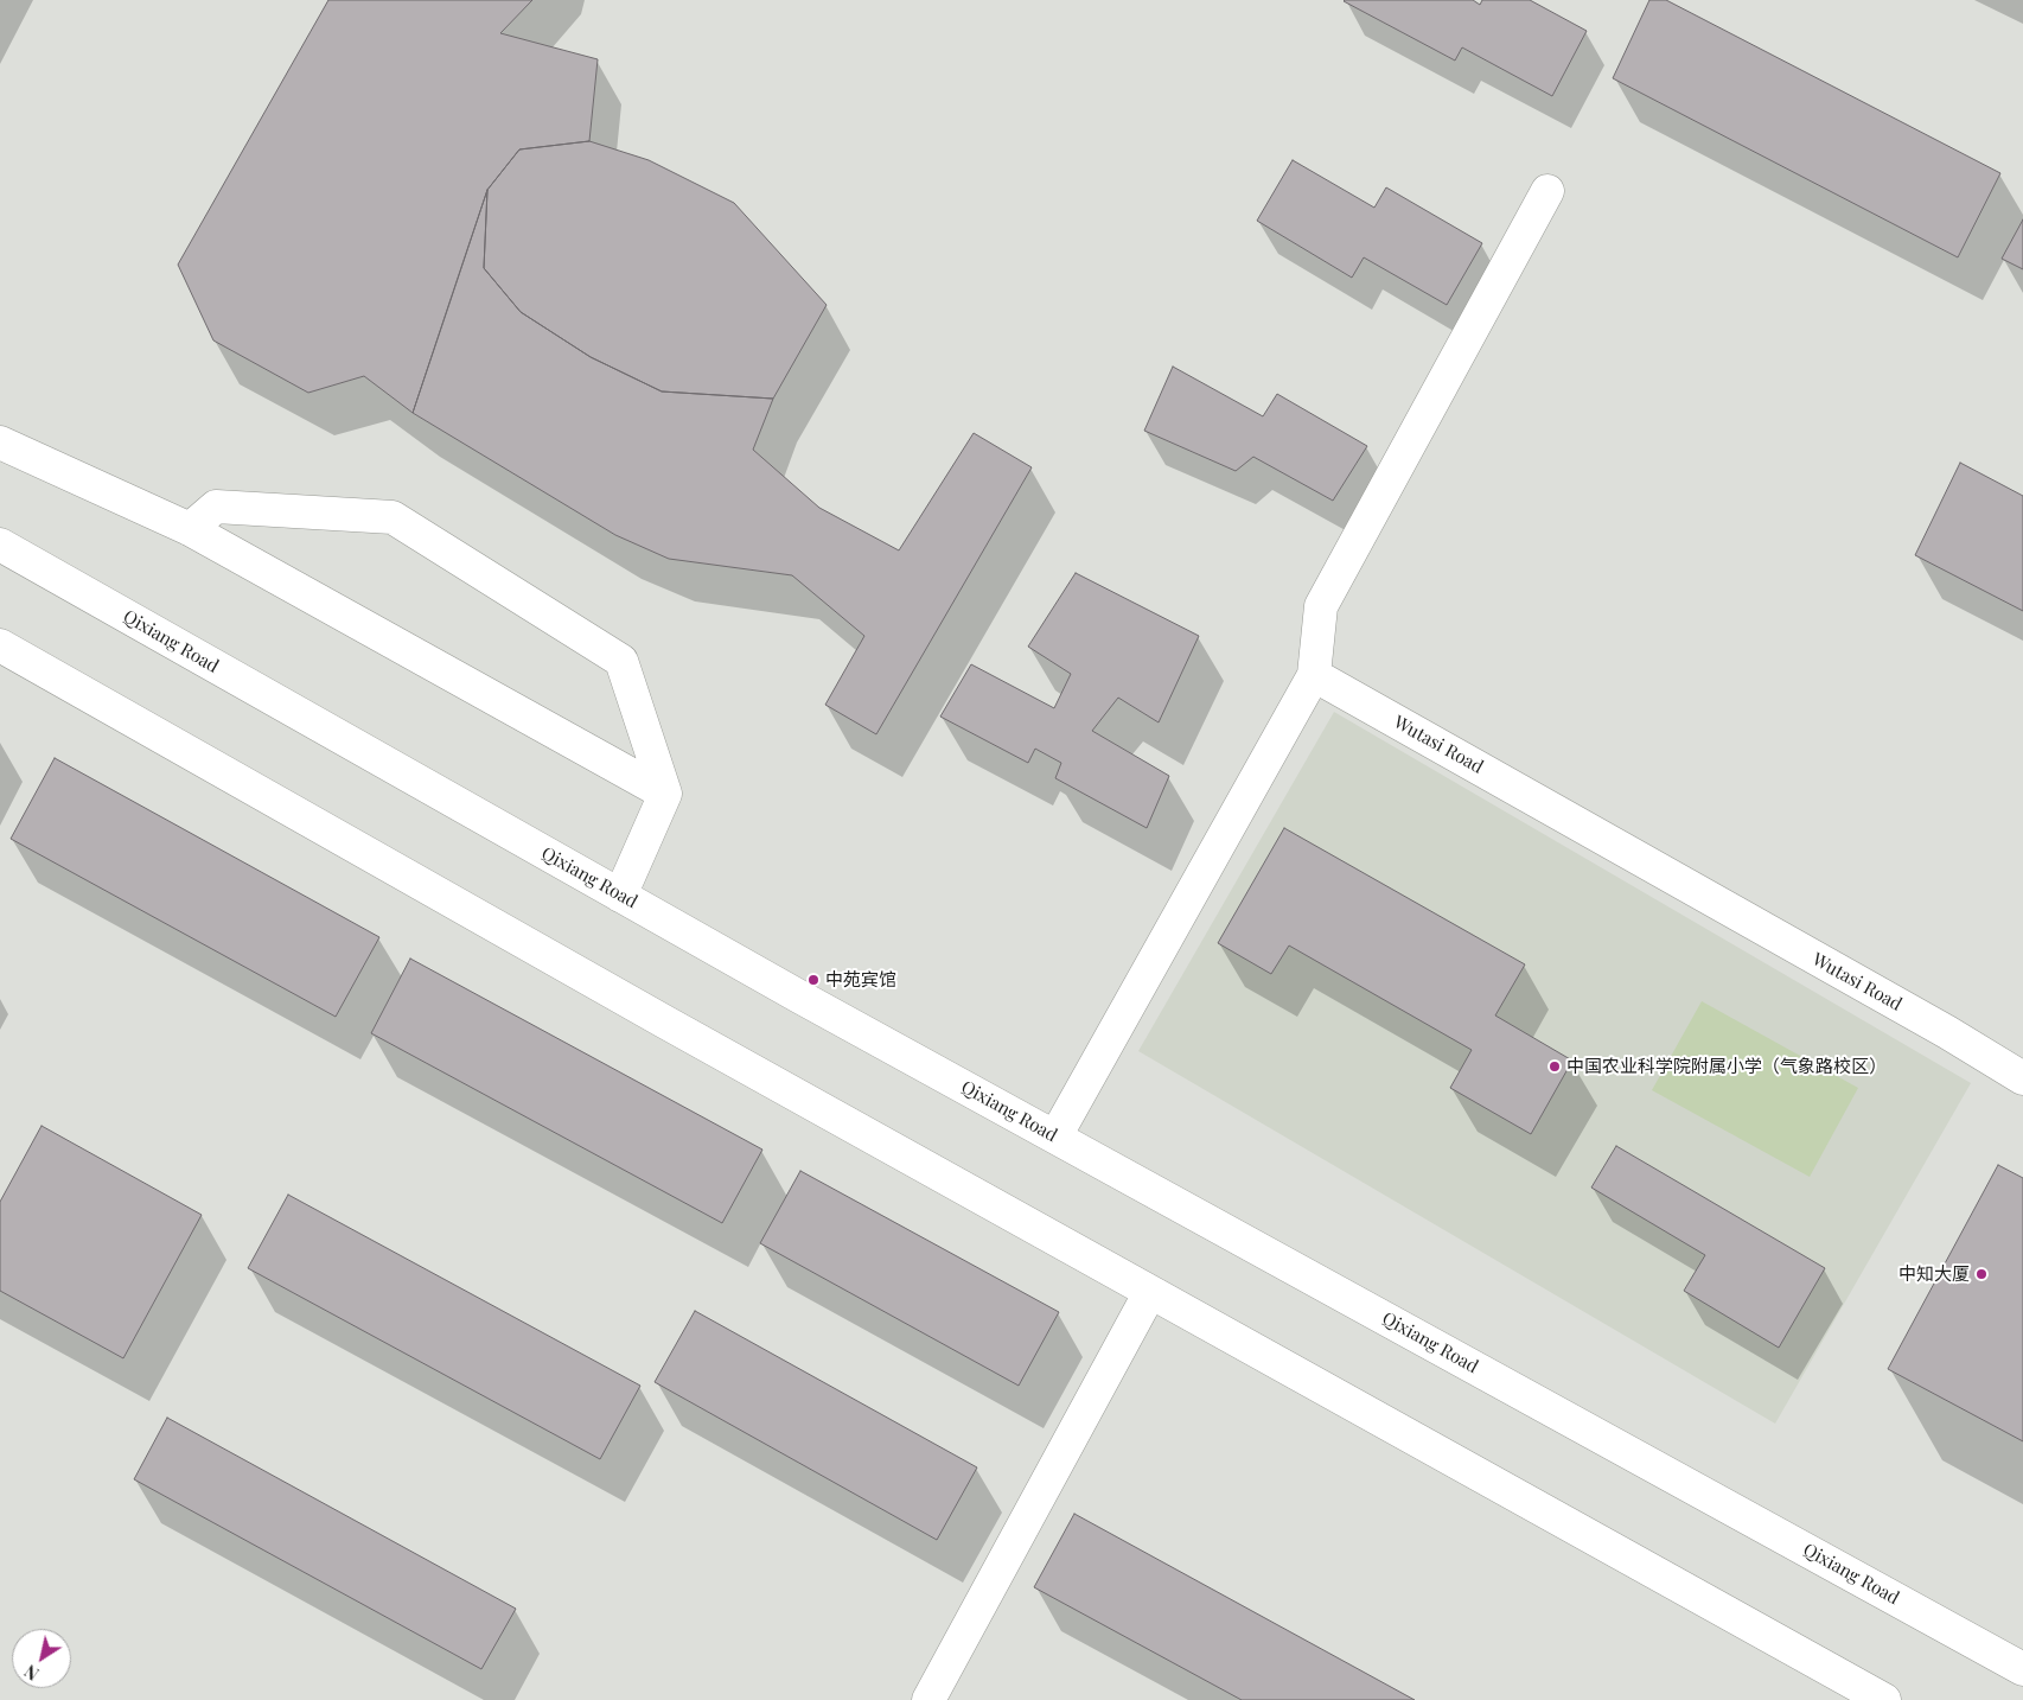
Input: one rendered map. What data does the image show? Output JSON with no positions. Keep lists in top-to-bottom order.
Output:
{
  "streets": {
    "street": ["Qixiang Road", "Wutasi Road"]
  },
  "places": ["中苑宾馆", "中国农业科学院附属小学（气象路校区）", "中知大厦"],
  "north": "bottom left"
}
